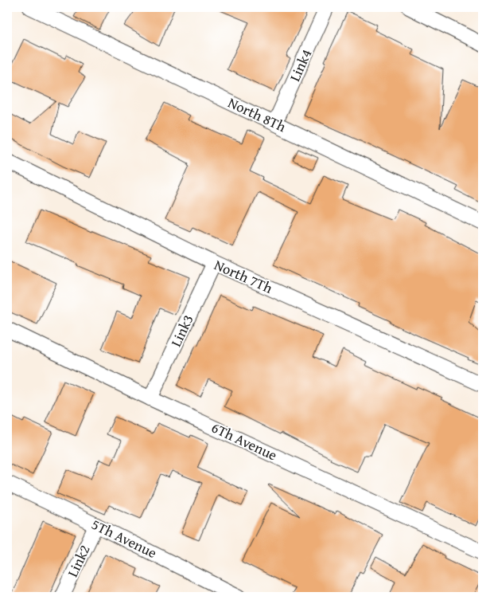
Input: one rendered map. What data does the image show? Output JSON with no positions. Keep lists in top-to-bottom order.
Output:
{
  "streets": {
    "street": [
      "Link4",
      "North 8Th",
      "North 7Th",
      "Link3",
      "6Th Avenue",
      "5Th Avenue",
      "Link2"
    ]
  },
  "crossings": [
    ["Link4", "North 8Th"],
    ["North 7Th", "Link3"],
    ["Link3", "6Th Avenue"],
    ["5Th Avenue", "Link2"]
  ]
}
